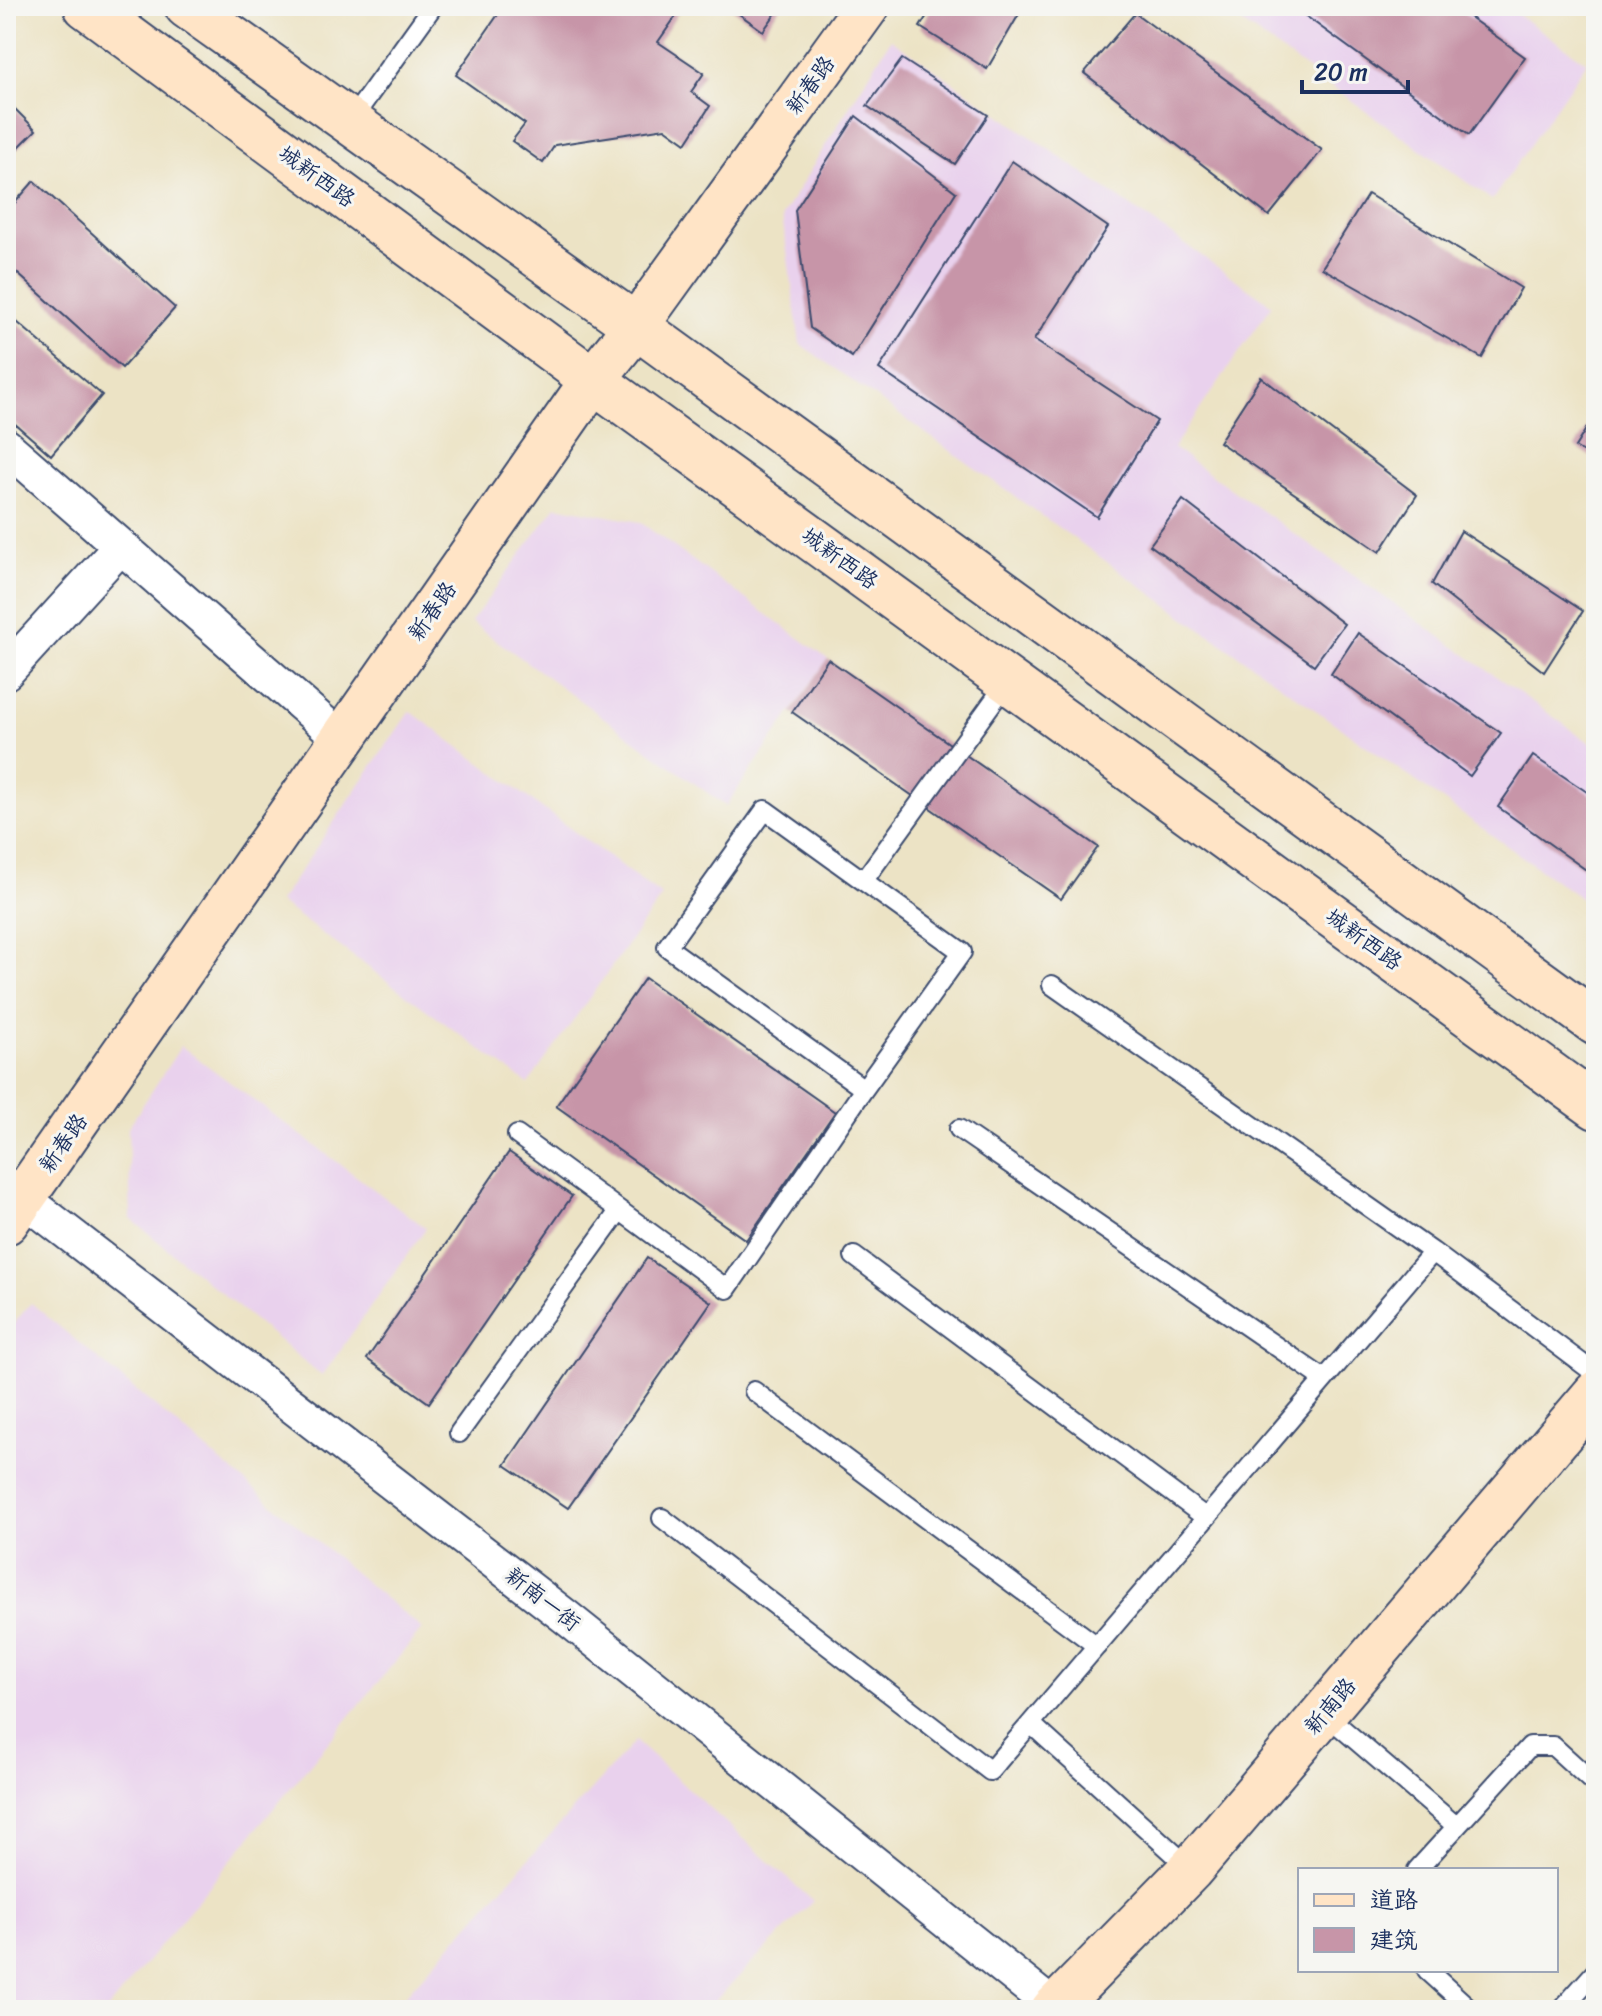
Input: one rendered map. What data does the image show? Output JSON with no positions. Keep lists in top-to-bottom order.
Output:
{
  "streets": {
    "main road": ["新春路", "城新西路", "新南路"],
    "street": ["新南一街"]
  },
  "crossings": [
    ["新春路", "城新西路"],
    ["新春路", "新南一街"],
    ["新南一街", "新南路"]
  ],
  "legend": ["道路", "建筑"],
  "scale_bar": "20 m"
}
